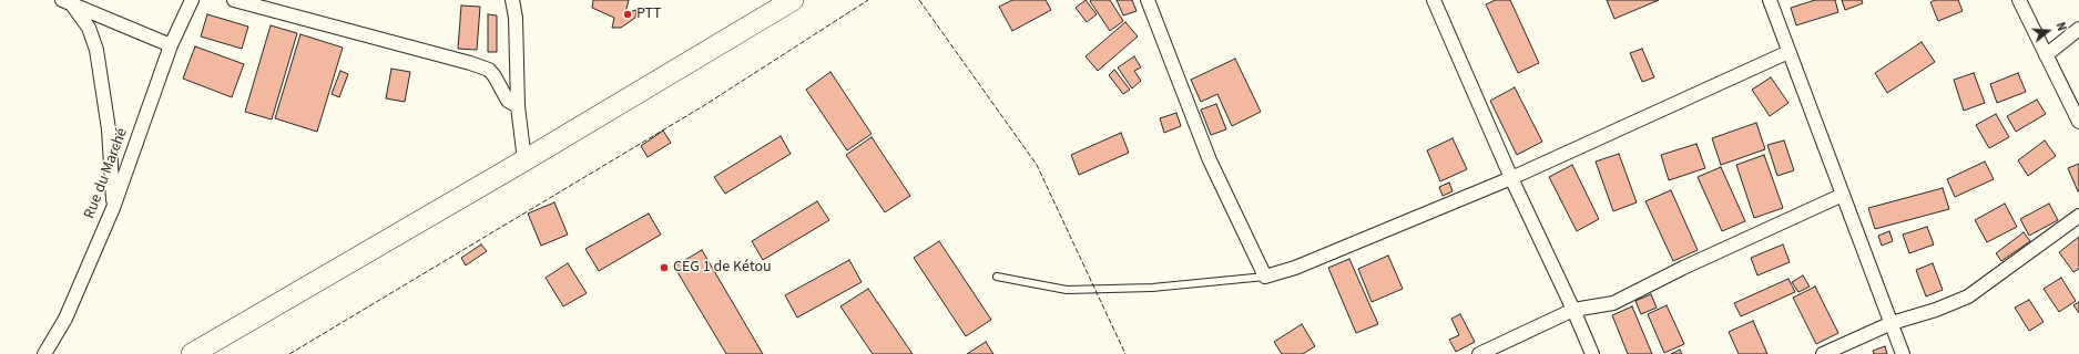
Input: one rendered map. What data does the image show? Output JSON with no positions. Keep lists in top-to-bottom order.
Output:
{
  "streets": {
    "street": ["Rue du Marché"]
  },
  "places": ["PTT", "CEG 1 de Kétou"],
  "north": "right"
}
